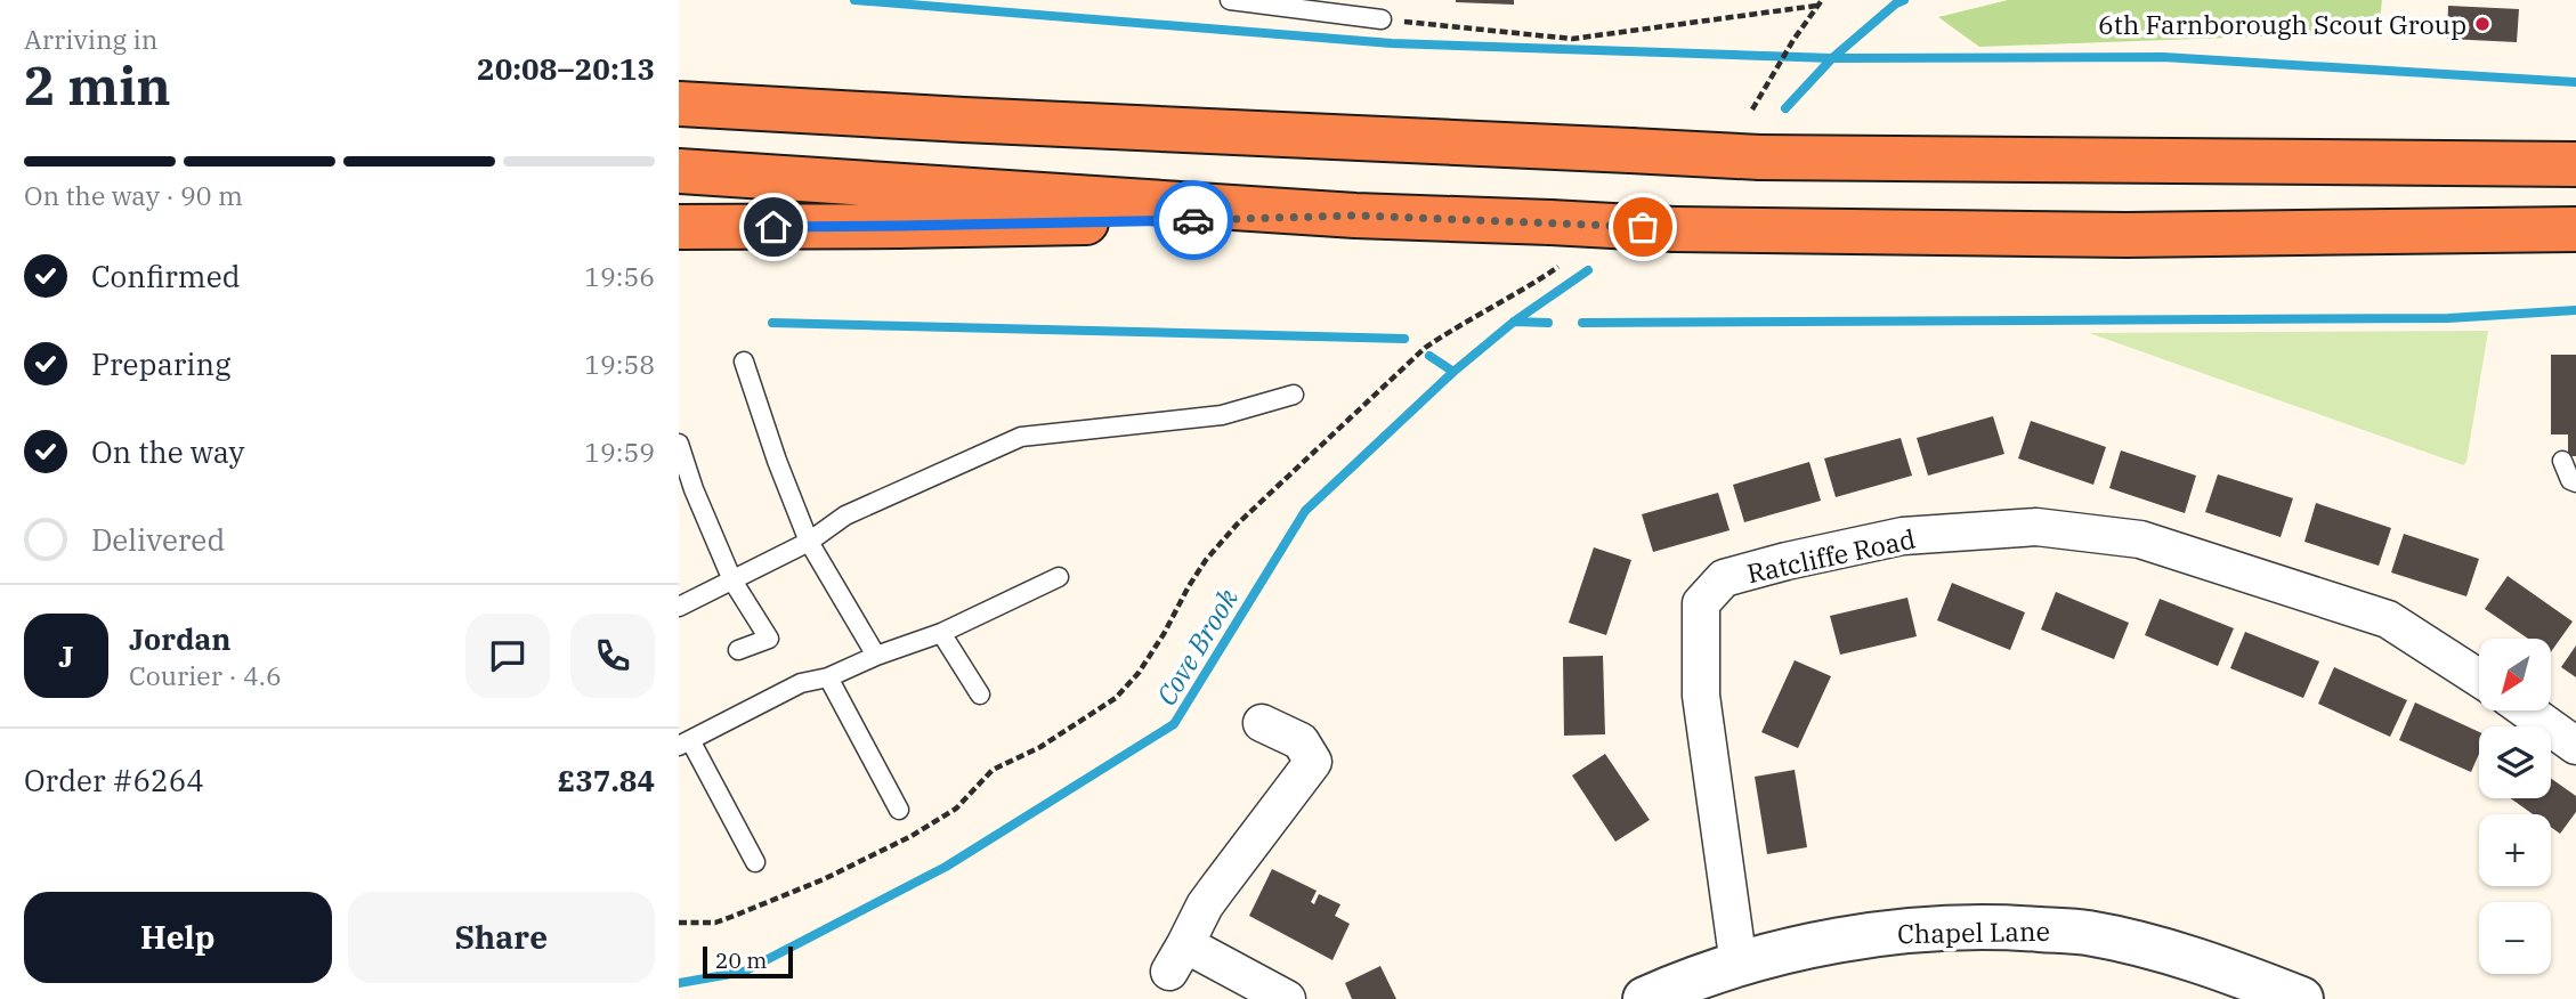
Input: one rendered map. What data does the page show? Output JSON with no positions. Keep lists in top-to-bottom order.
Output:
{
  "streets": {
    "street": ["Ratcliffe Road", "Chapel Lane"]
  },
  "crossings": [
    ["Ratcliffe Road", "Chapel Lane"]
  ],
  "water": ["Cove Brook"],
  "places": ["6th Farnborough Scout Group"],
  "scale_bar": "20 m",
  "north": "bottom left",
  "page": {
    "heading": ["2 min", "Arriving in", "20:08–20:13"],
    "panel": [
      "Jordan",
      "Courier · 4.6",
      "Order #6264",
      "£37.84"
    ],
    "bar": "On the way · 90 m",
    "list": [
      ["Confirmed", "19:56"],
      ["Preparing", "19:58"],
      ["On the way", "19:59"],
      "Delivered"
    ],
    "round": "J",
    "map_buttons": ["+", "−"],
    "buttons": ["Help", "Share"],
    "scale": "20 m"
  }
}
